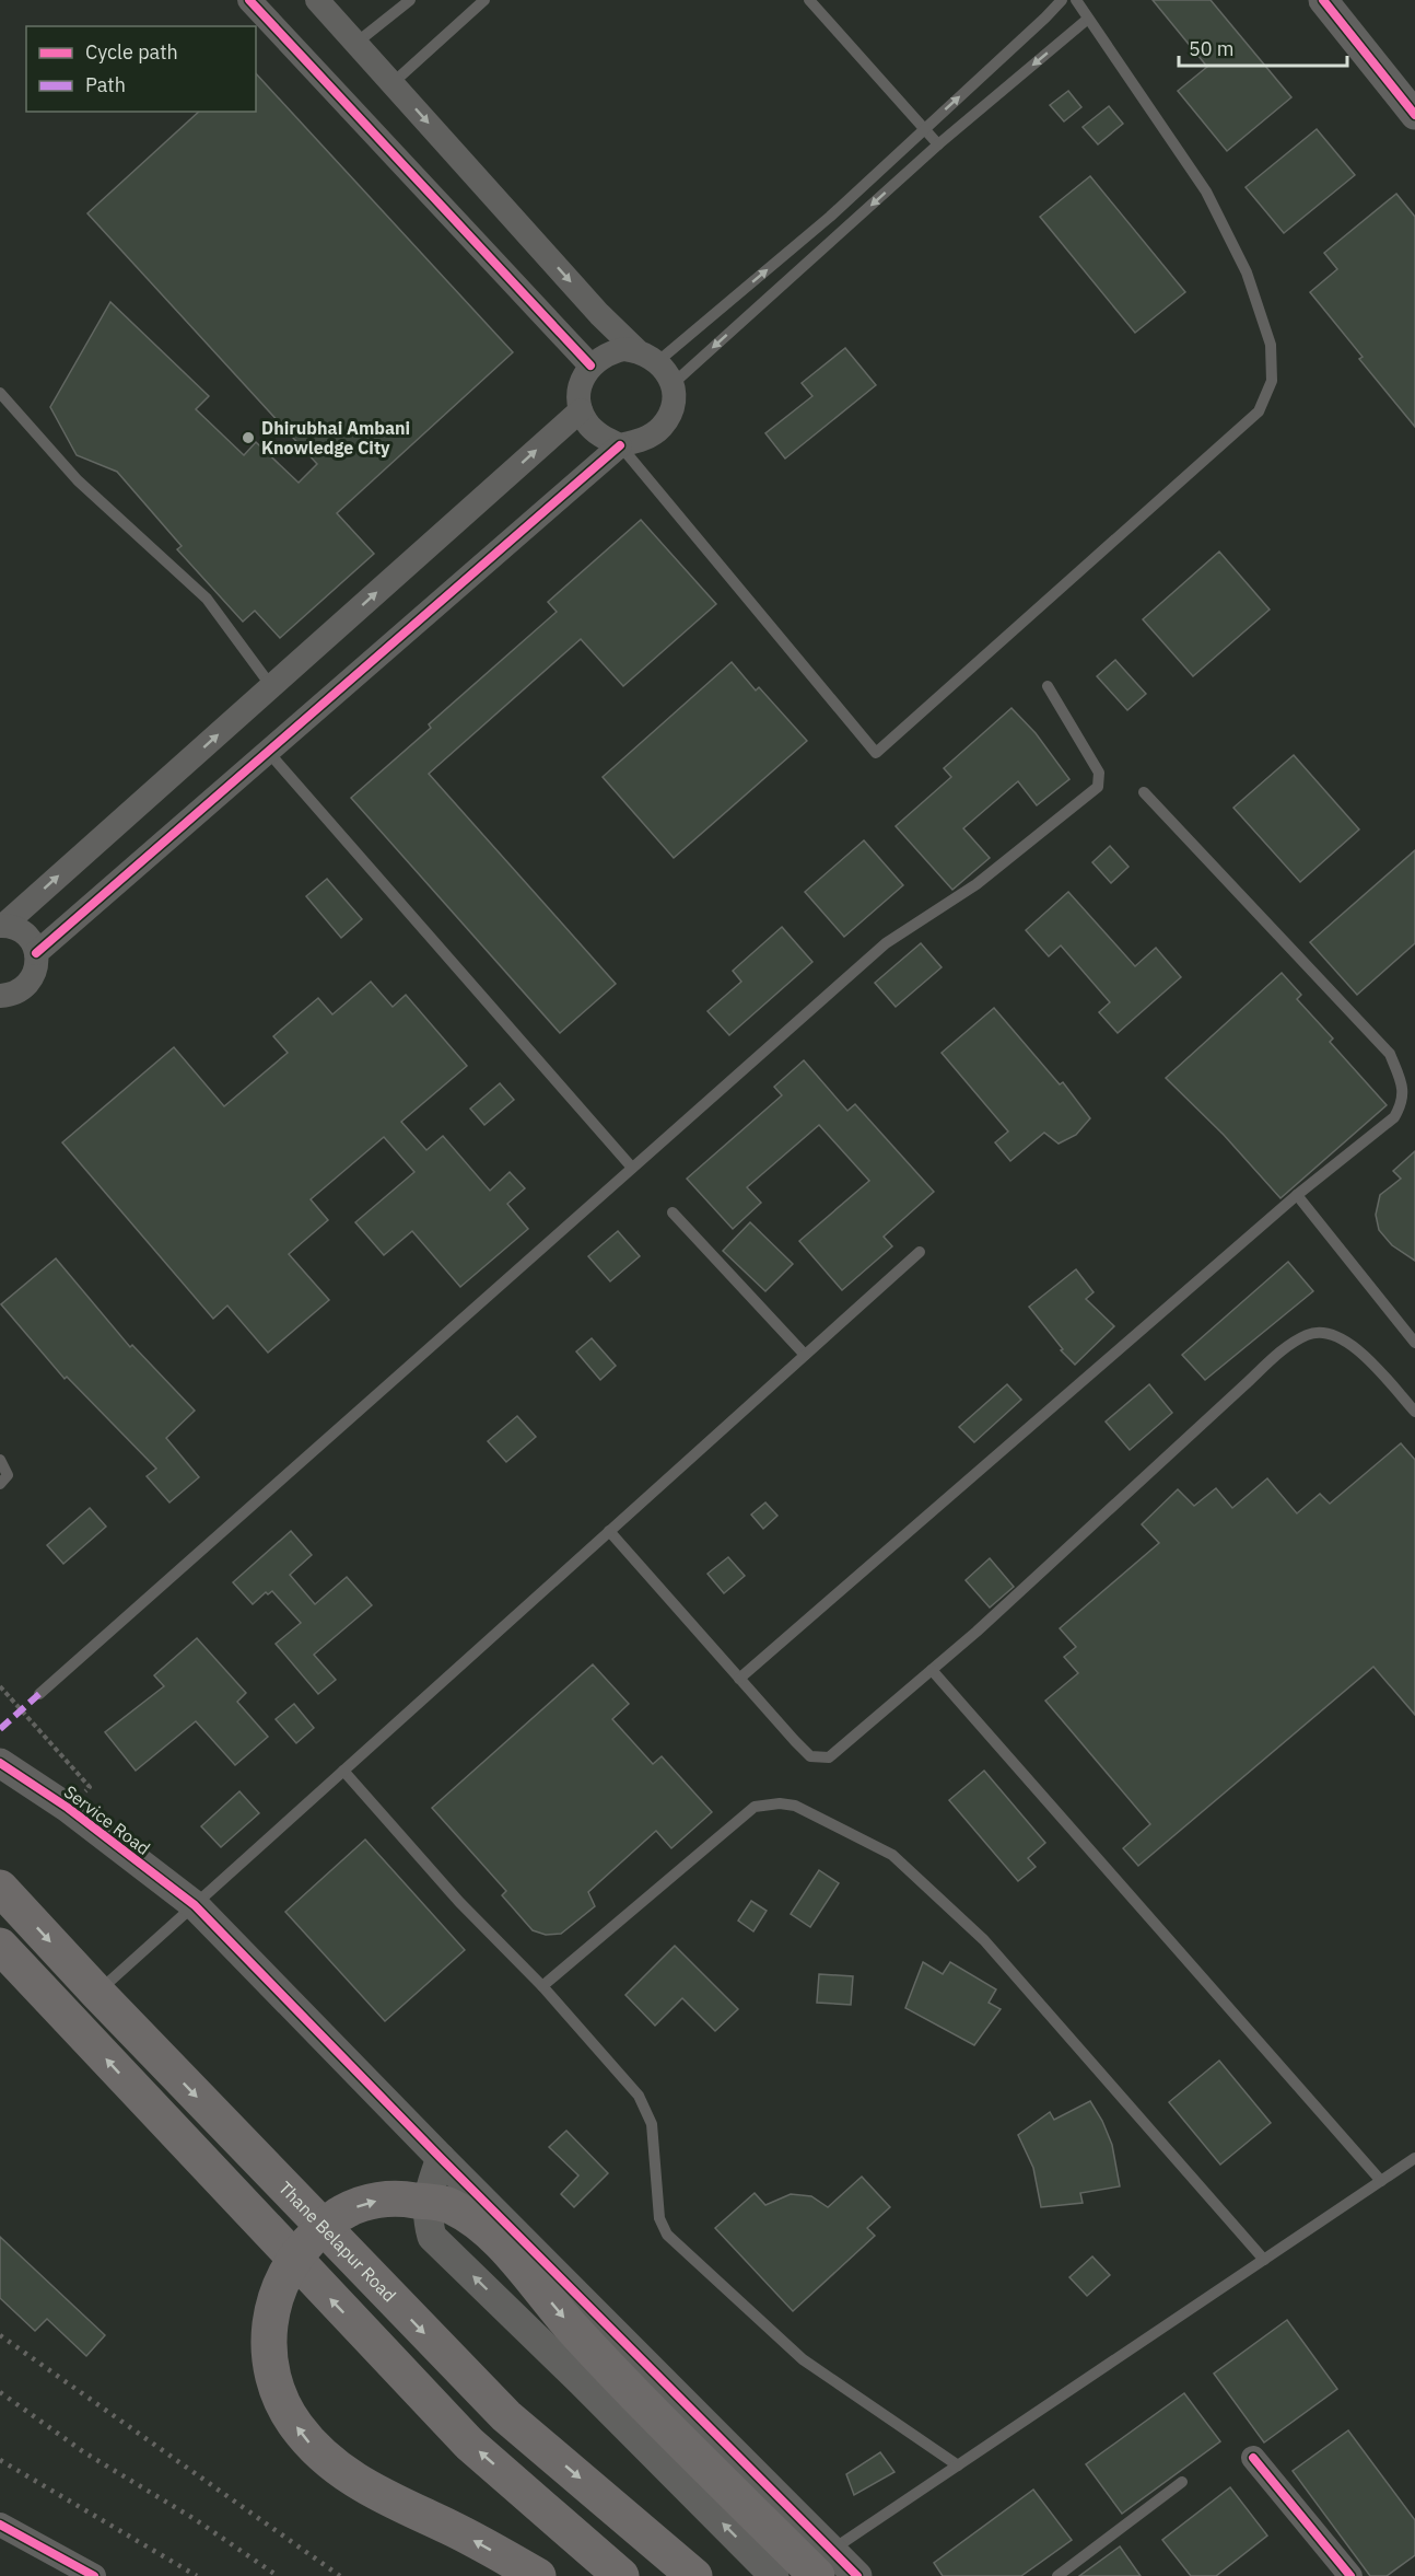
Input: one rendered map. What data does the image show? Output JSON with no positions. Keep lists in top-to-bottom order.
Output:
{
  "streets": {
    "main road": ["Thane Belapur Road"],
    "street": ["Service Road"]
  },
  "places": ["Dhirubhai Ambani Knowledge City"],
  "legend": ["Cycle path", "Path"],
  "scale_bar": "50 m"
}
